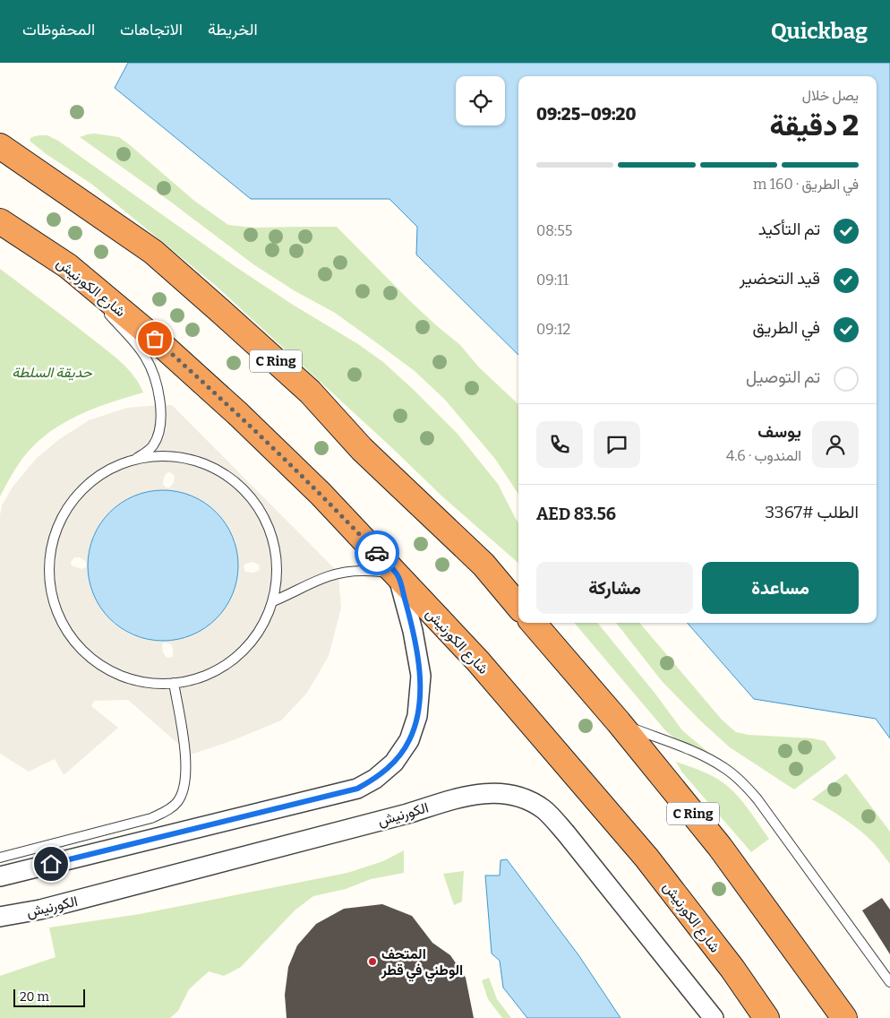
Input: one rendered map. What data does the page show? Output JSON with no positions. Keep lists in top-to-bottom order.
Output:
{
  "streets": {
    "highway": ["شارع الكورنيش", "C Ring"],
    "street": ["الكورنيش"]
  },
  "parks": ["حديقة السلطة"],
  "places": ["المتحف الوطني في قطر"],
  "scale_bar": "20 m",
  "page": {
    "header": "Quickbag",
    "nav": ["الخريطة", "الاتجاهات", "المحفوظات"],
    "heading": ["2 دقيقة", "يصل خلال", "09:20–09:25"],
    "panel": [
      "يوسف",
      "المندوب · 4.6",
      "الطلب #3367",
      "AED 83.56"
    ],
    "bar": "في الطريق · 160 m",
    "list": [
      ["تم التأكيد", "08:55"],
      ["قيد التحضير", "09:11"],
      ["في الطريق", "09:12"],
      "تم التوصيل"
    ],
    "buttons": ["مساعدة", "مشاركة"],
    "scale": "20 m"
  }
}
